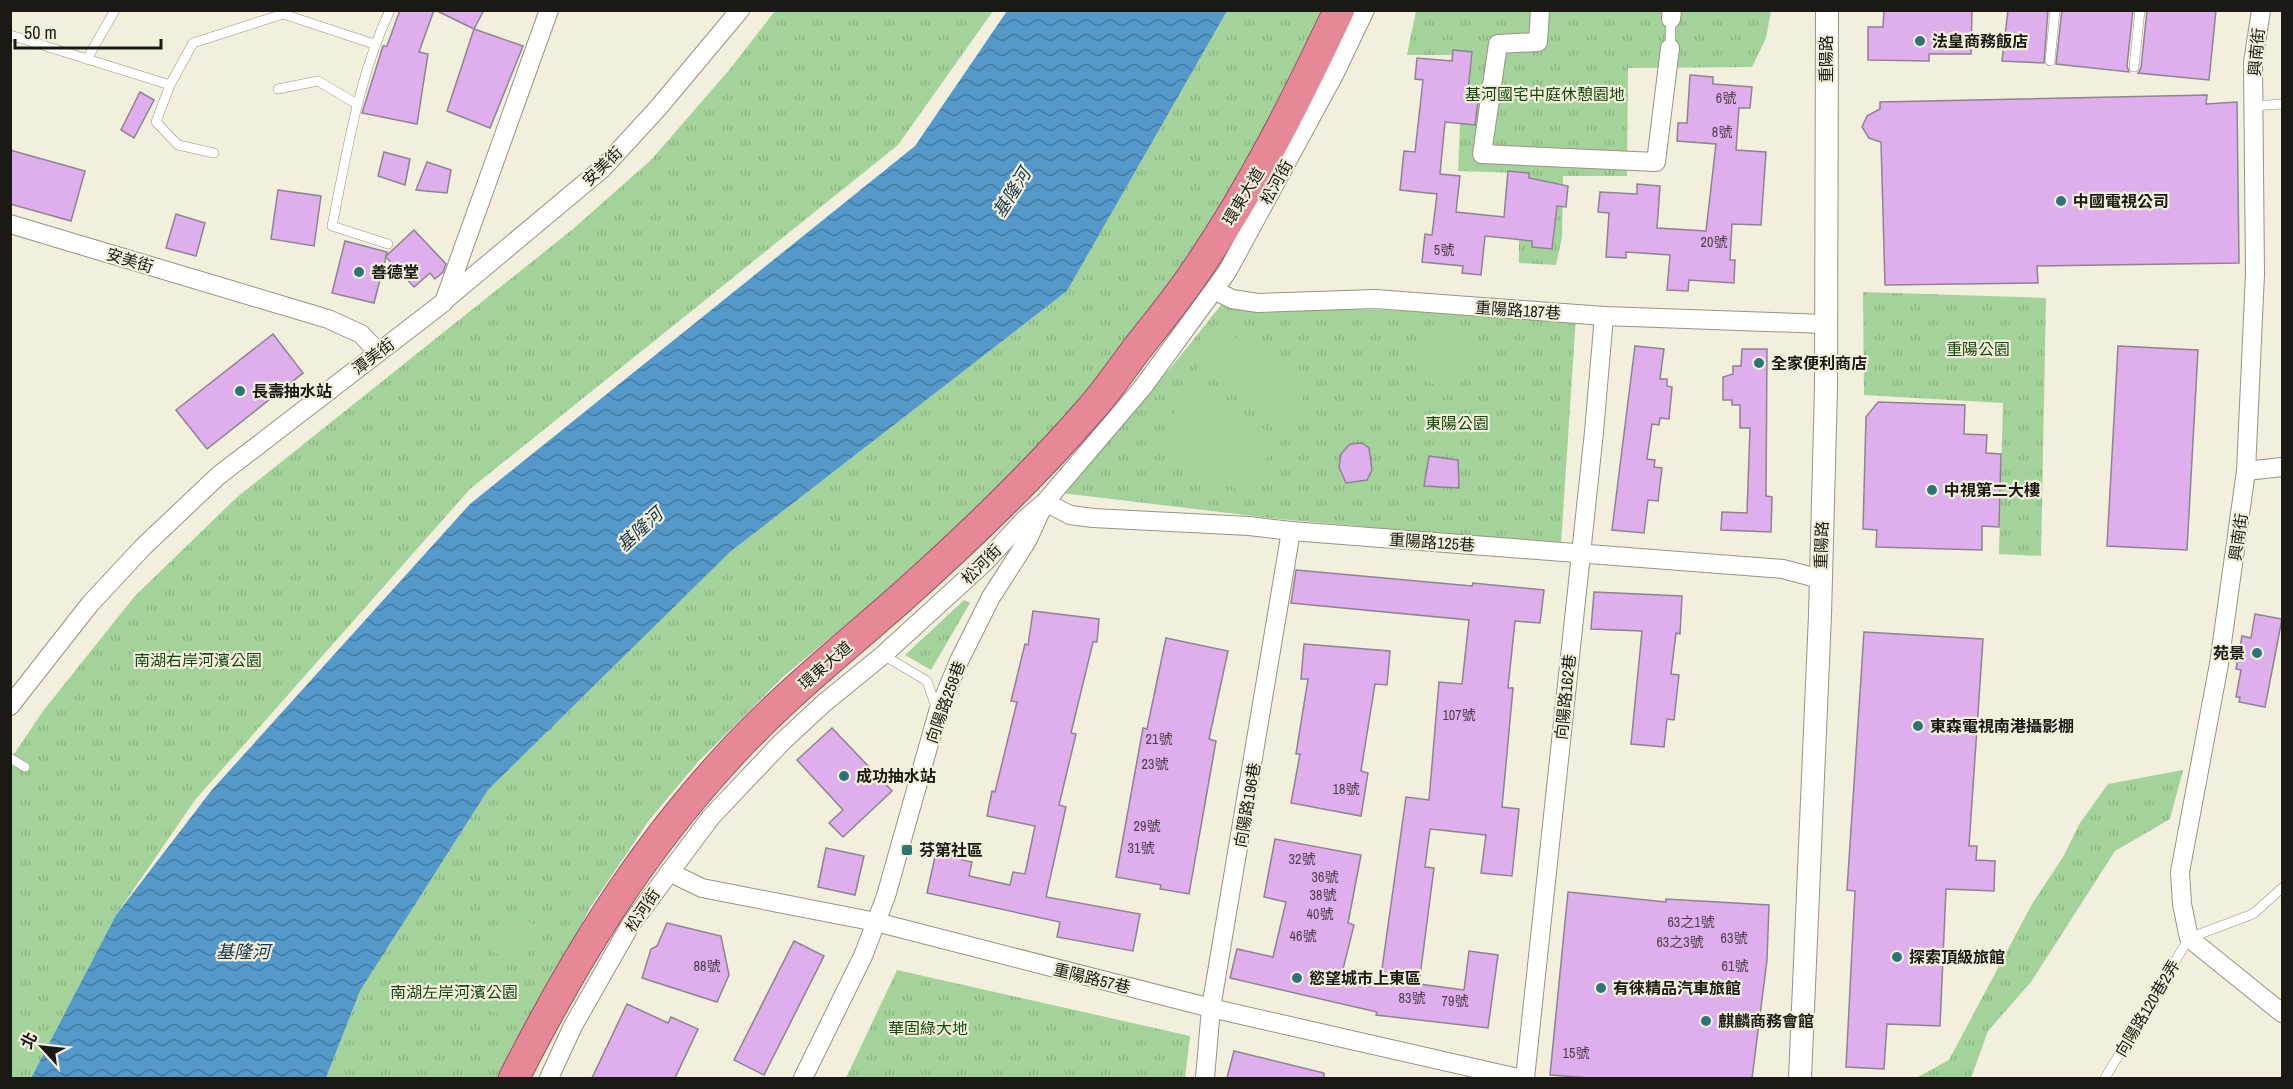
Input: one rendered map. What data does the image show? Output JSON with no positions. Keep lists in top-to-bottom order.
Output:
{
  "streets": {
    "highway": ["環東大道"],
    "street": [
      "興南街",
      "重陽路",
      "安美街",
      "松河街",
      "重陽路187巷",
      "潭美街",
      "重陽路125巷",
      "向陽路162巷",
      "向陽路258巷",
      "向陽路196巷",
      "重陽路57巷"
    ],
    "lane": ["向陽路120巷2弄"]
  },
  "crossings": [
    ["興南街", "向陽路120巷2弄"],
    ["重陽路", "重陽路187巷"],
    ["重陽路", "重陽路125巷"],
    ["安美街", "潭美街"],
    ["松河街", "重陽路187巷"],
    ["松河街", "重陽路125巷"],
    ["松河街", "向陽路258巷"],
    ["松河街", "重陽路57巷"],
    ["重陽路187巷", "向陽路162巷"],
    ["重陽路125巷", "向陽路162巷"],
    ["重陽路125巷", "向陽路258巷"],
    ["重陽路125巷", "向陽路196巷"],
    ["向陽路258巷", "重陽路57巷"],
    ["向陽路196巷", "重陽路57巷"]
  ],
  "water": ["基隆河"],
  "parks": [
    "基河國宅中庭休憩園地",
    "重陽公園",
    "東陽公園",
    "南湖右岸河濱公園",
    "南湖左岸河濱公園",
    "華固綠大地"
  ],
  "places": {
    "other": [
      "法皇商務飯店",
      "中國電視公司",
      "善德堂",
      "全家便利商店",
      "長壽抽水站",
      "中視第二大樓",
      "苑景",
      "東森電視南港攝影棚",
      "成功抽水站",
      "探索頂級旅館",
      "慾望城市上東區",
      "有徠精品汽車旅館",
      "麒麟商務會館"
    ],
    "transit": ["芬第社區"]
  },
  "house_numbers": [
    "6號",
    "8號",
    "20號",
    "5號",
    "107號",
    "21號",
    "23號",
    "18號",
    "29號",
    "31號",
    "32號",
    "36號",
    "38號",
    "40號",
    "63之1號",
    "46號",
    "63號",
    "63之3號",
    "88號",
    "61號",
    "83號",
    "79號",
    "15號"
  ],
  "scale_bar": "50 m",
  "north": "top left"
}
